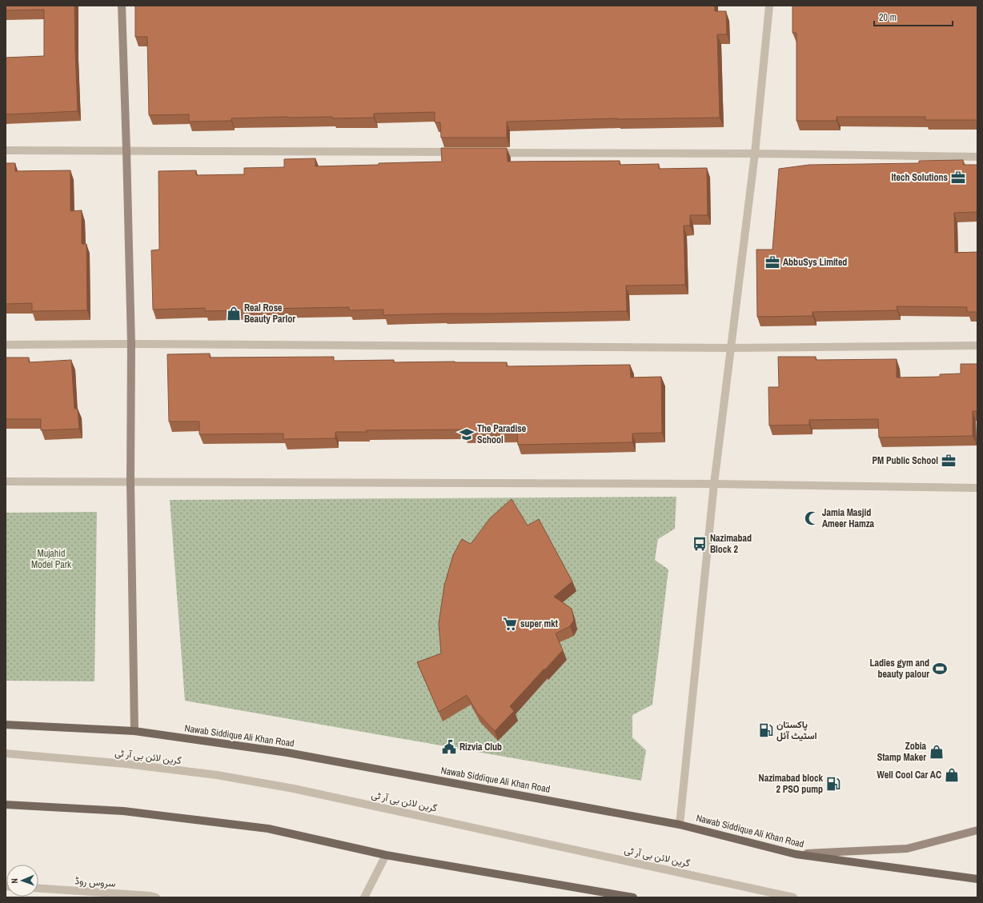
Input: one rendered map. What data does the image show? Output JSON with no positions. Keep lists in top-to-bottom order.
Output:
{
  "streets": {
    "main road": ["Nawab Siddique Ali Khan Road"],
    "street": ["گرین لائن بی آر ٹی", "سروس روڈ"]
  },
  "parks": ["Mujahid Model Park"],
  "places": {
    "office": ["Itech Solutions", "AbbuSys Limited", "PM Public School"],
    "shop": ["Real Rose Beauty Parlor", "Zobia Stamp Maker", "Well Cool Car AC"],
    "school or university": ["The Paradise School"],
    "mosque": ["Jamia Masjid Ameer Hamza"],
    "bus stop": ["Nazimabad Block 2"],
    "supermarket": ["super mkt"],
    "sports": ["Ladies gym and beauty palour"],
    "fuel station": ["پاکستان اسٹیٹ آئل", "Nazimabad block 2 PSO pump"],
    "public building": ["Rizvia Club"]
  },
  "scale_bar": "20 m",
  "north": "left"
}
